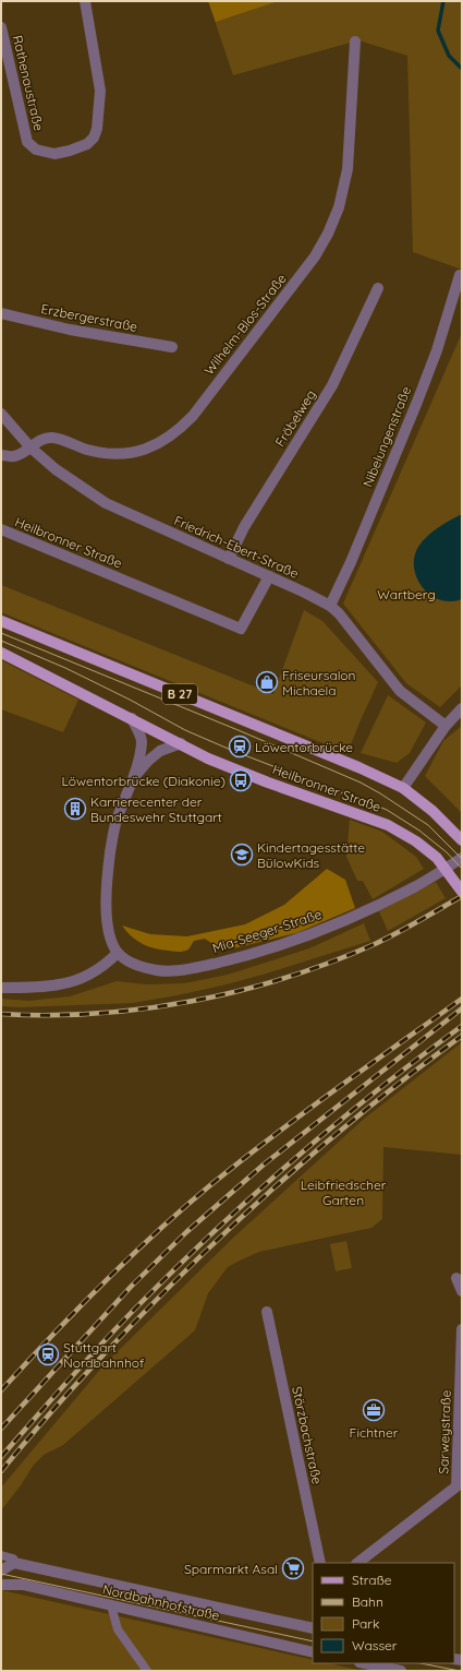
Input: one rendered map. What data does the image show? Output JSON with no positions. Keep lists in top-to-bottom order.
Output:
{
  "streets": {
    "main road": ["Heilbronner Straße", "B 27"],
    "street": [
      "Rathenaustraße",
      "Erzbergerstraße",
      "Wilhelm-Blos-Straße",
      "Fröbelweg",
      "Nibelungenstraße",
      "Friedrich-Ebert-Straße",
      "Mia-Seeger-Straße",
      "Sarweystraße",
      "Störzbachstraße",
      "Nordbahnhofstraße"
    ]
  },
  "crossings": [
    ["Wilhelm-Blos-Straße", "Friedrich-Ebert-Straße"],
    ["Fröbelweg", "Friedrich-Ebert-Straße"],
    ["Nibelungenstraße", "Friedrich-Ebert-Straße"],
    ["Heilbronner Straße", "Friedrich-Ebert-Straße"]
  ],
  "parks": ["Wartberg", "Leibfriedscher Garten"],
  "places": {
    "shop": ["Friseursalon Michaela"],
    "station": ["Löwentorbrücke", "Stuttgart Nordbahnhof"],
    "bus stop": ["Löwentorbrücke (Diakonie)"],
    "building": ["Karrierecenter der Bundeswehr Stuttgart"],
    "school or university": ["Kindertagesstätte BülowKids"],
    "office": ["Fichtner"],
    "supermarket": ["Sparmarkt Asal"]
  },
  "legend": [
    "Straße",
    "Bahn",
    "Park",
    "Wasser"
  ]
}
